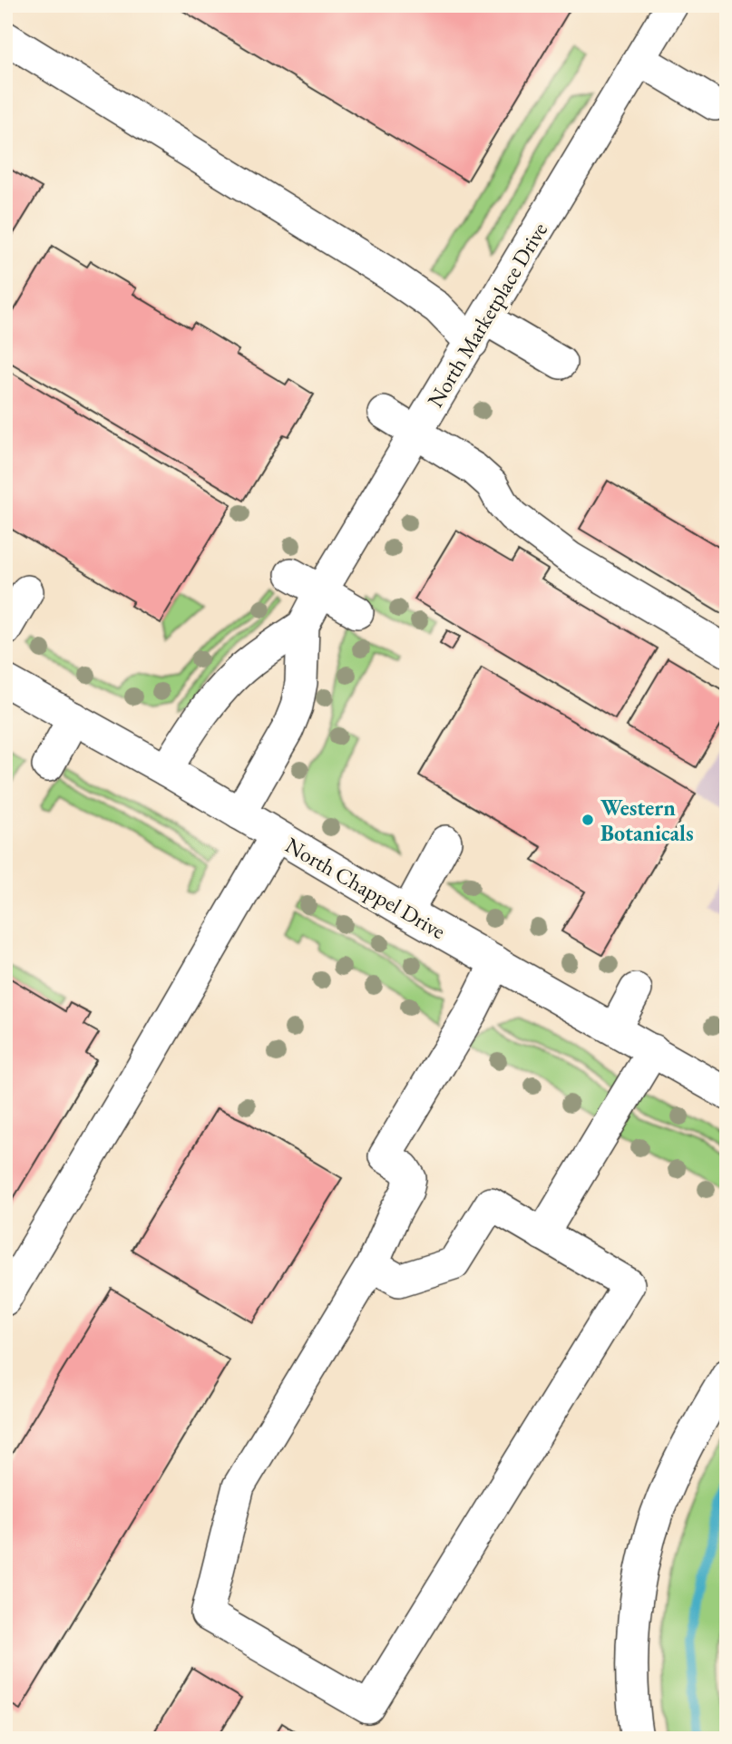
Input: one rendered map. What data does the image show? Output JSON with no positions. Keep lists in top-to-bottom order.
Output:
{
  "streets": {
    "street": ["North Marketplace Drive", "North Chappel Drive"]
  },
  "places": ["Western Botanicals"]
}
